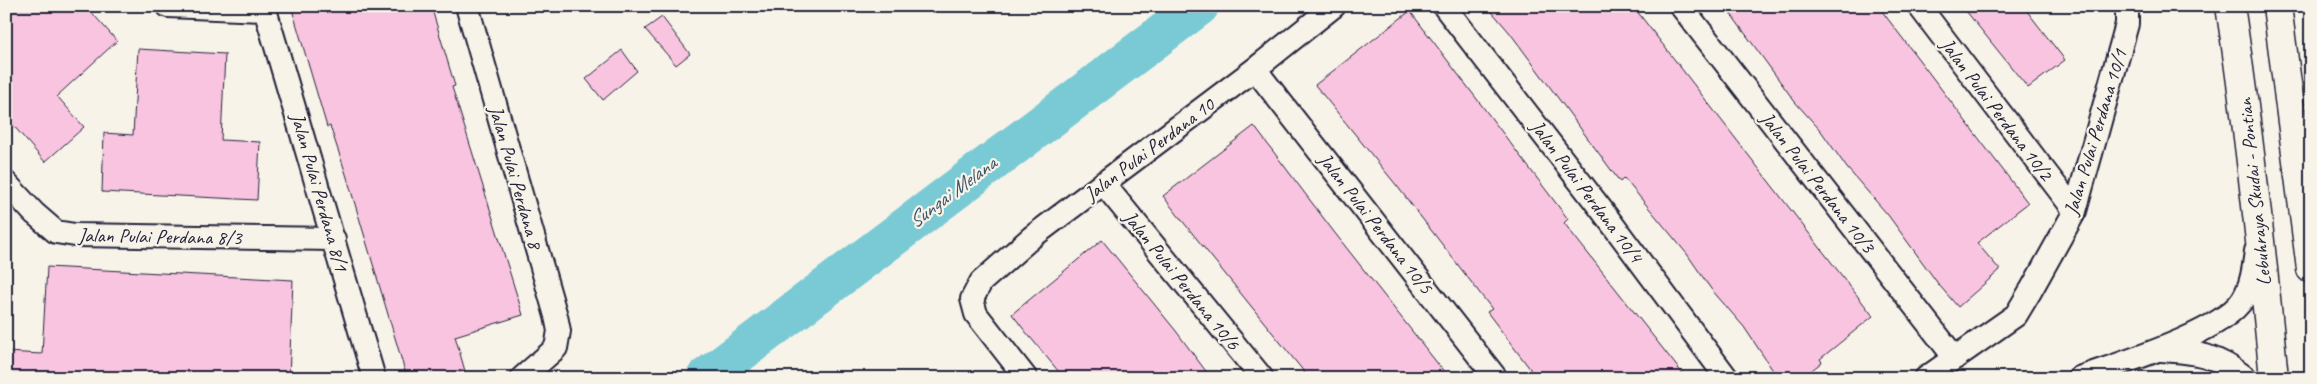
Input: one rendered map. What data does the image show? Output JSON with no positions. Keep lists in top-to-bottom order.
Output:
{
  "streets": {
    "highway": ["Lebuhraya Skudai - Pontian"],
    "street": [
      "Jalan Pulai Perdana 10/2",
      "Jalan Pulai Perdana 10/1",
      "Jalan Pulai Perdana 10",
      "Jalan Pulai Perdana 8",
      "Jalan Pulai Perdana 10/3",
      "Jalan Pulai Perdana 10/4",
      "Jalan Pulai Perdana 8/1",
      "Jalan Pulai Perdana 10/5",
      "Jalan Pulai Perdana 8/3",
      "Jalan Pulai Perdana 10/6"
    ]
  },
  "crossings": [
    ["Jalan Pulai Perdana 10/2", "Jalan Pulai Perdana 10/1"],
    ["Jalan Pulai Perdana 10/1", "Jalan Pulai Perdana 10/3"],
    ["Jalan Pulai Perdana 10", "Jalan Pulai Perdana 10/5"],
    ["Jalan Pulai Perdana 10", "Jalan Pulai Perdana 10/6"],
    ["Jalan Pulai Perdana 8/1", "Jalan Pulai Perdana 8/3"]
  ],
  "water": ["Sungai Melana"]
}
